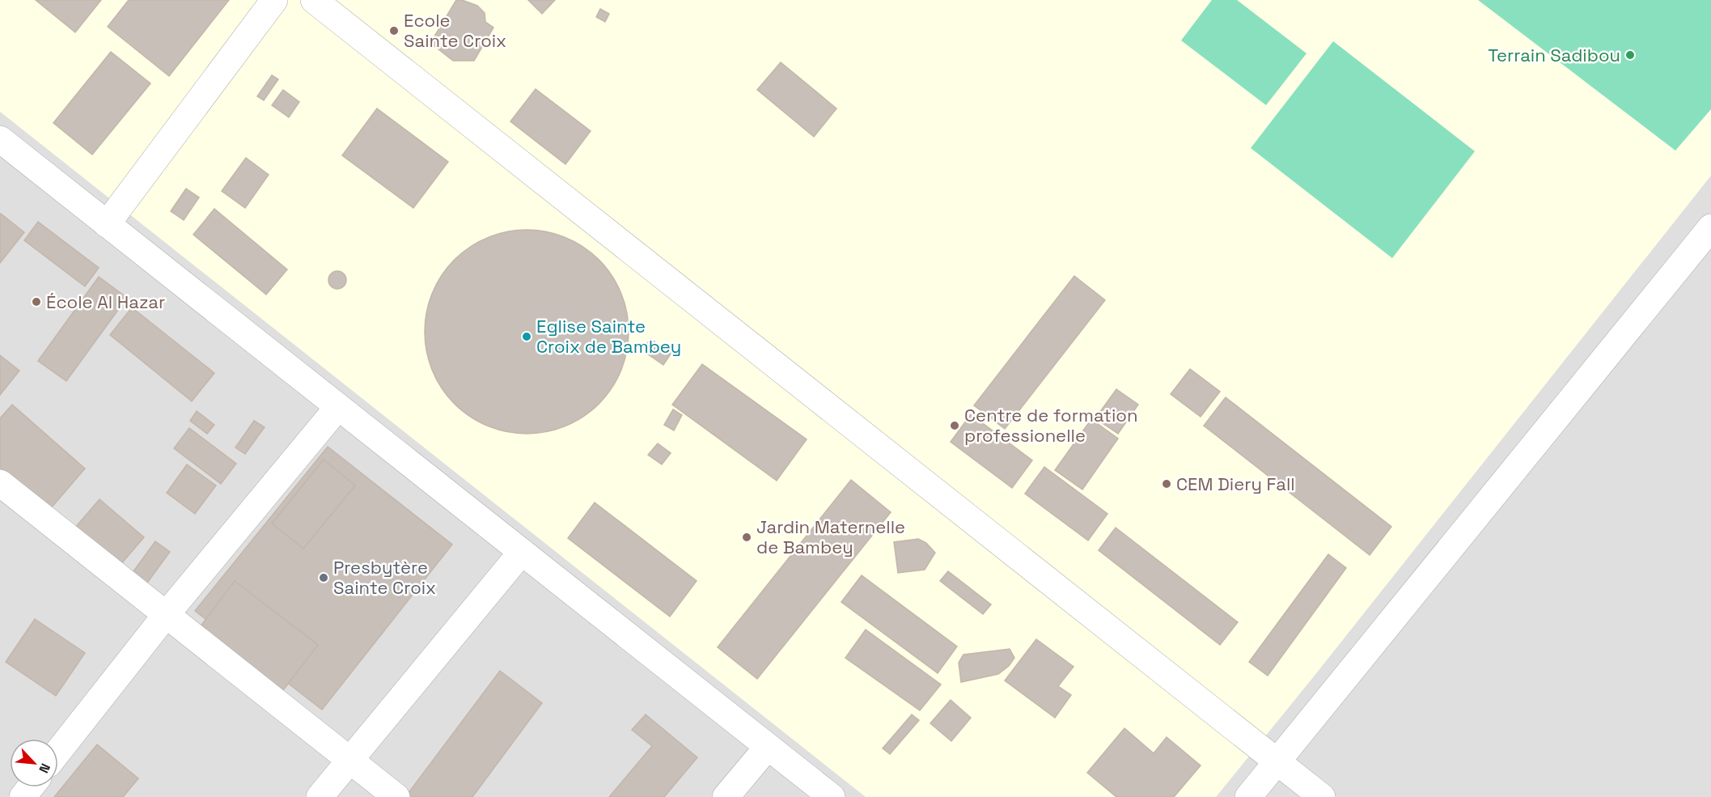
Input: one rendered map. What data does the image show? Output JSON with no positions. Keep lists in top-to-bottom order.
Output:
{
  "places": [
    "Ecole Sainte Croix",
    "Terrain Sadibou",
    "École Al Hazar",
    "Eglise Sainte Croix de Bambey",
    "Centre de formation professionelle",
    "CEM Diery Fall",
    "Jardin Maternelle de Bambey",
    "Presbytère Sainte Croix"
  ],
  "north": "bottom right"
}
